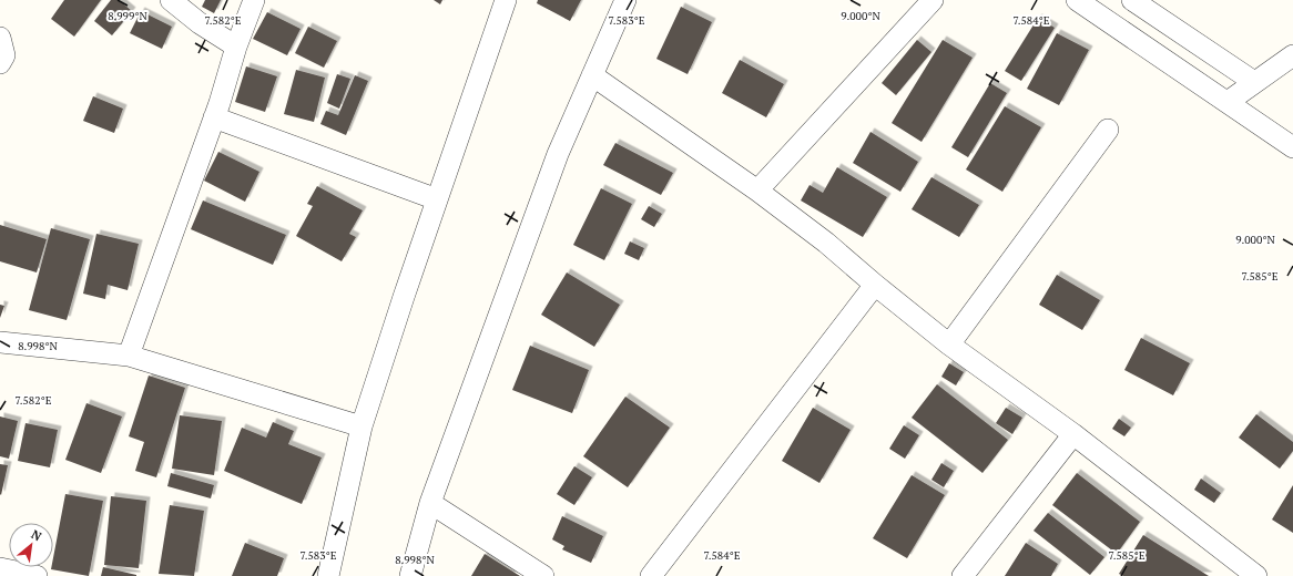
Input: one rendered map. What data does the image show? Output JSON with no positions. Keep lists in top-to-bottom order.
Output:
{
  "north": "top right",
  "coordinates": [
    "8.999°N",
    "9.000°N",
    "7.582°E",
    "7.583°E",
    "7.584°E",
    "7.585°E",
    "8.998°N"
  ]
}
